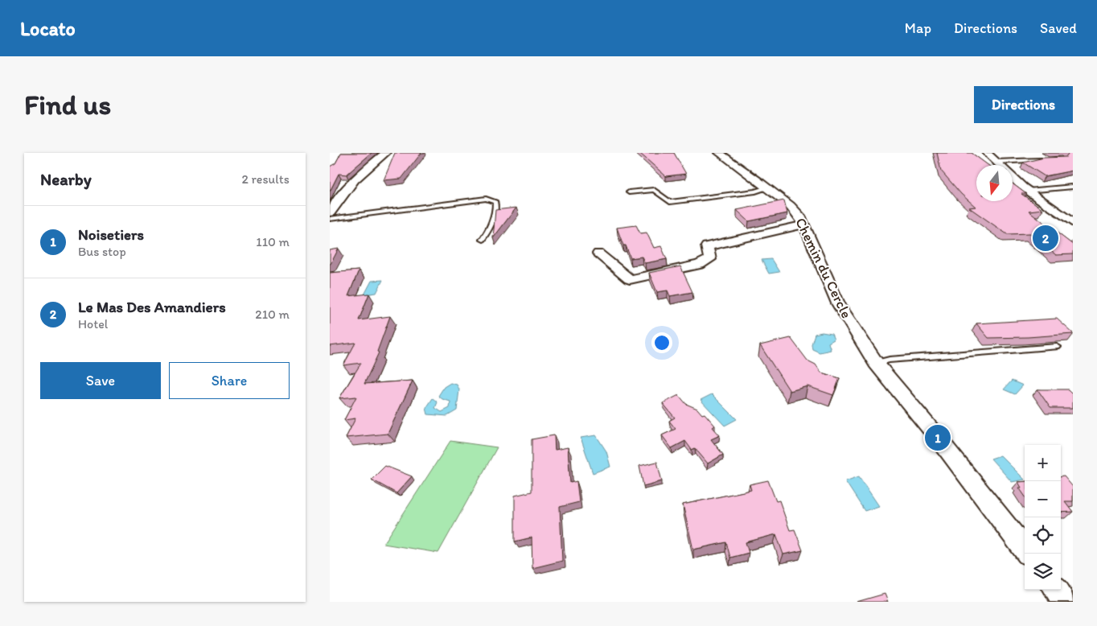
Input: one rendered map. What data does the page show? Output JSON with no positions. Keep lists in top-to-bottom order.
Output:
{
  "streets": {
    "street": ["Chemin du Cercle"]
  },
  "north": "bottom",
  "page": {
    "header": "Locato",
    "nav": ["Map", "Directions", "Saved"],
    "buttons": [
      "Directions",
      ["Save", "Share"]
    ],
    "title": "Find us",
    "heading": ["Nearby", "2 results"],
    "list": [
      {
        "mark": "1",
        "name": "Noisetiers",
        "note": "Bus stop",
        "value": "110 m"
      },
      {
        "mark": "2",
        "name": "Le Mas Des Amandiers",
        "note": "Hotel",
        "value": "210 m"
      }
    ],
    "pins": ["2", "1"],
    "map_buttons": ["+", "−"]
  }
}
